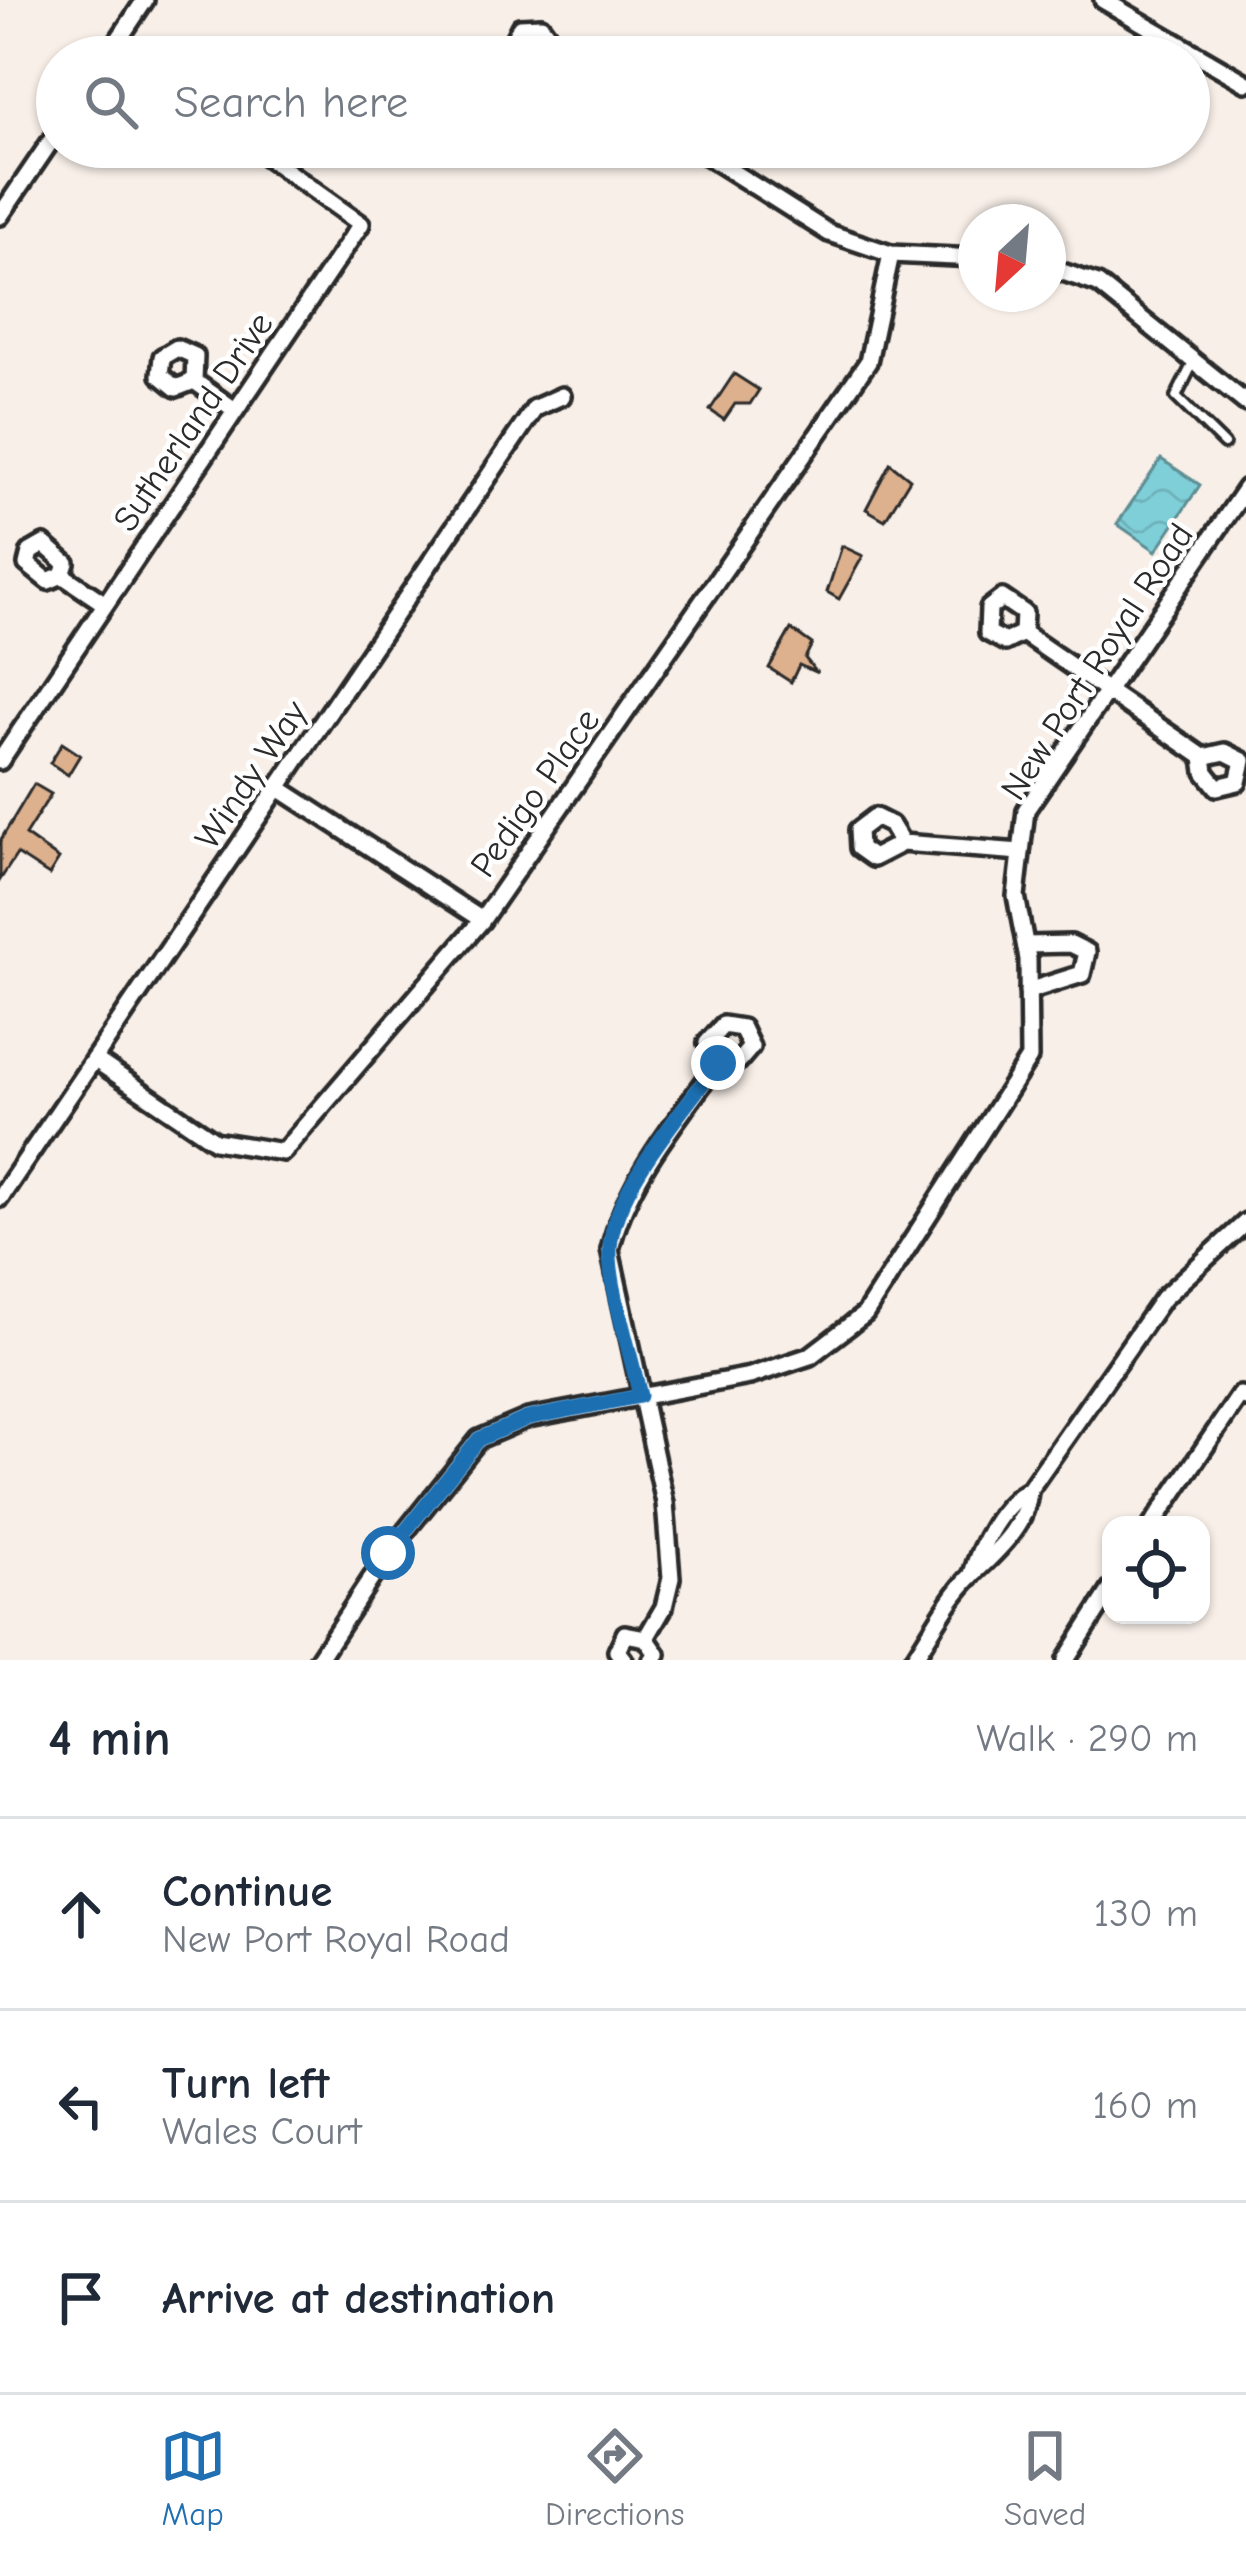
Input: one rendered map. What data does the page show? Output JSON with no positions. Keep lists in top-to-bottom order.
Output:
{
  "streets": {
    "street": [
      "Sutherland Drive",
      "New Port Royal Road",
      "Windy Way",
      "Pedigo Place"
    ]
  },
  "crossings": [
    ["Windy Way", "Pedigo Place"]
  ],
  "north": "bottom left",
  "page": {
    "search": "Search here",
    "heading": ["4 min", "Walk · 290 m"],
    "list": [
      ["Continue", "New Port Royal Road", "130 m"],
      ["Turn left", "Wales Court", "160 m"],
      "Arrive at destination"
    ],
    "nav": ["Map", "Directions", "Saved"]
  }
}
